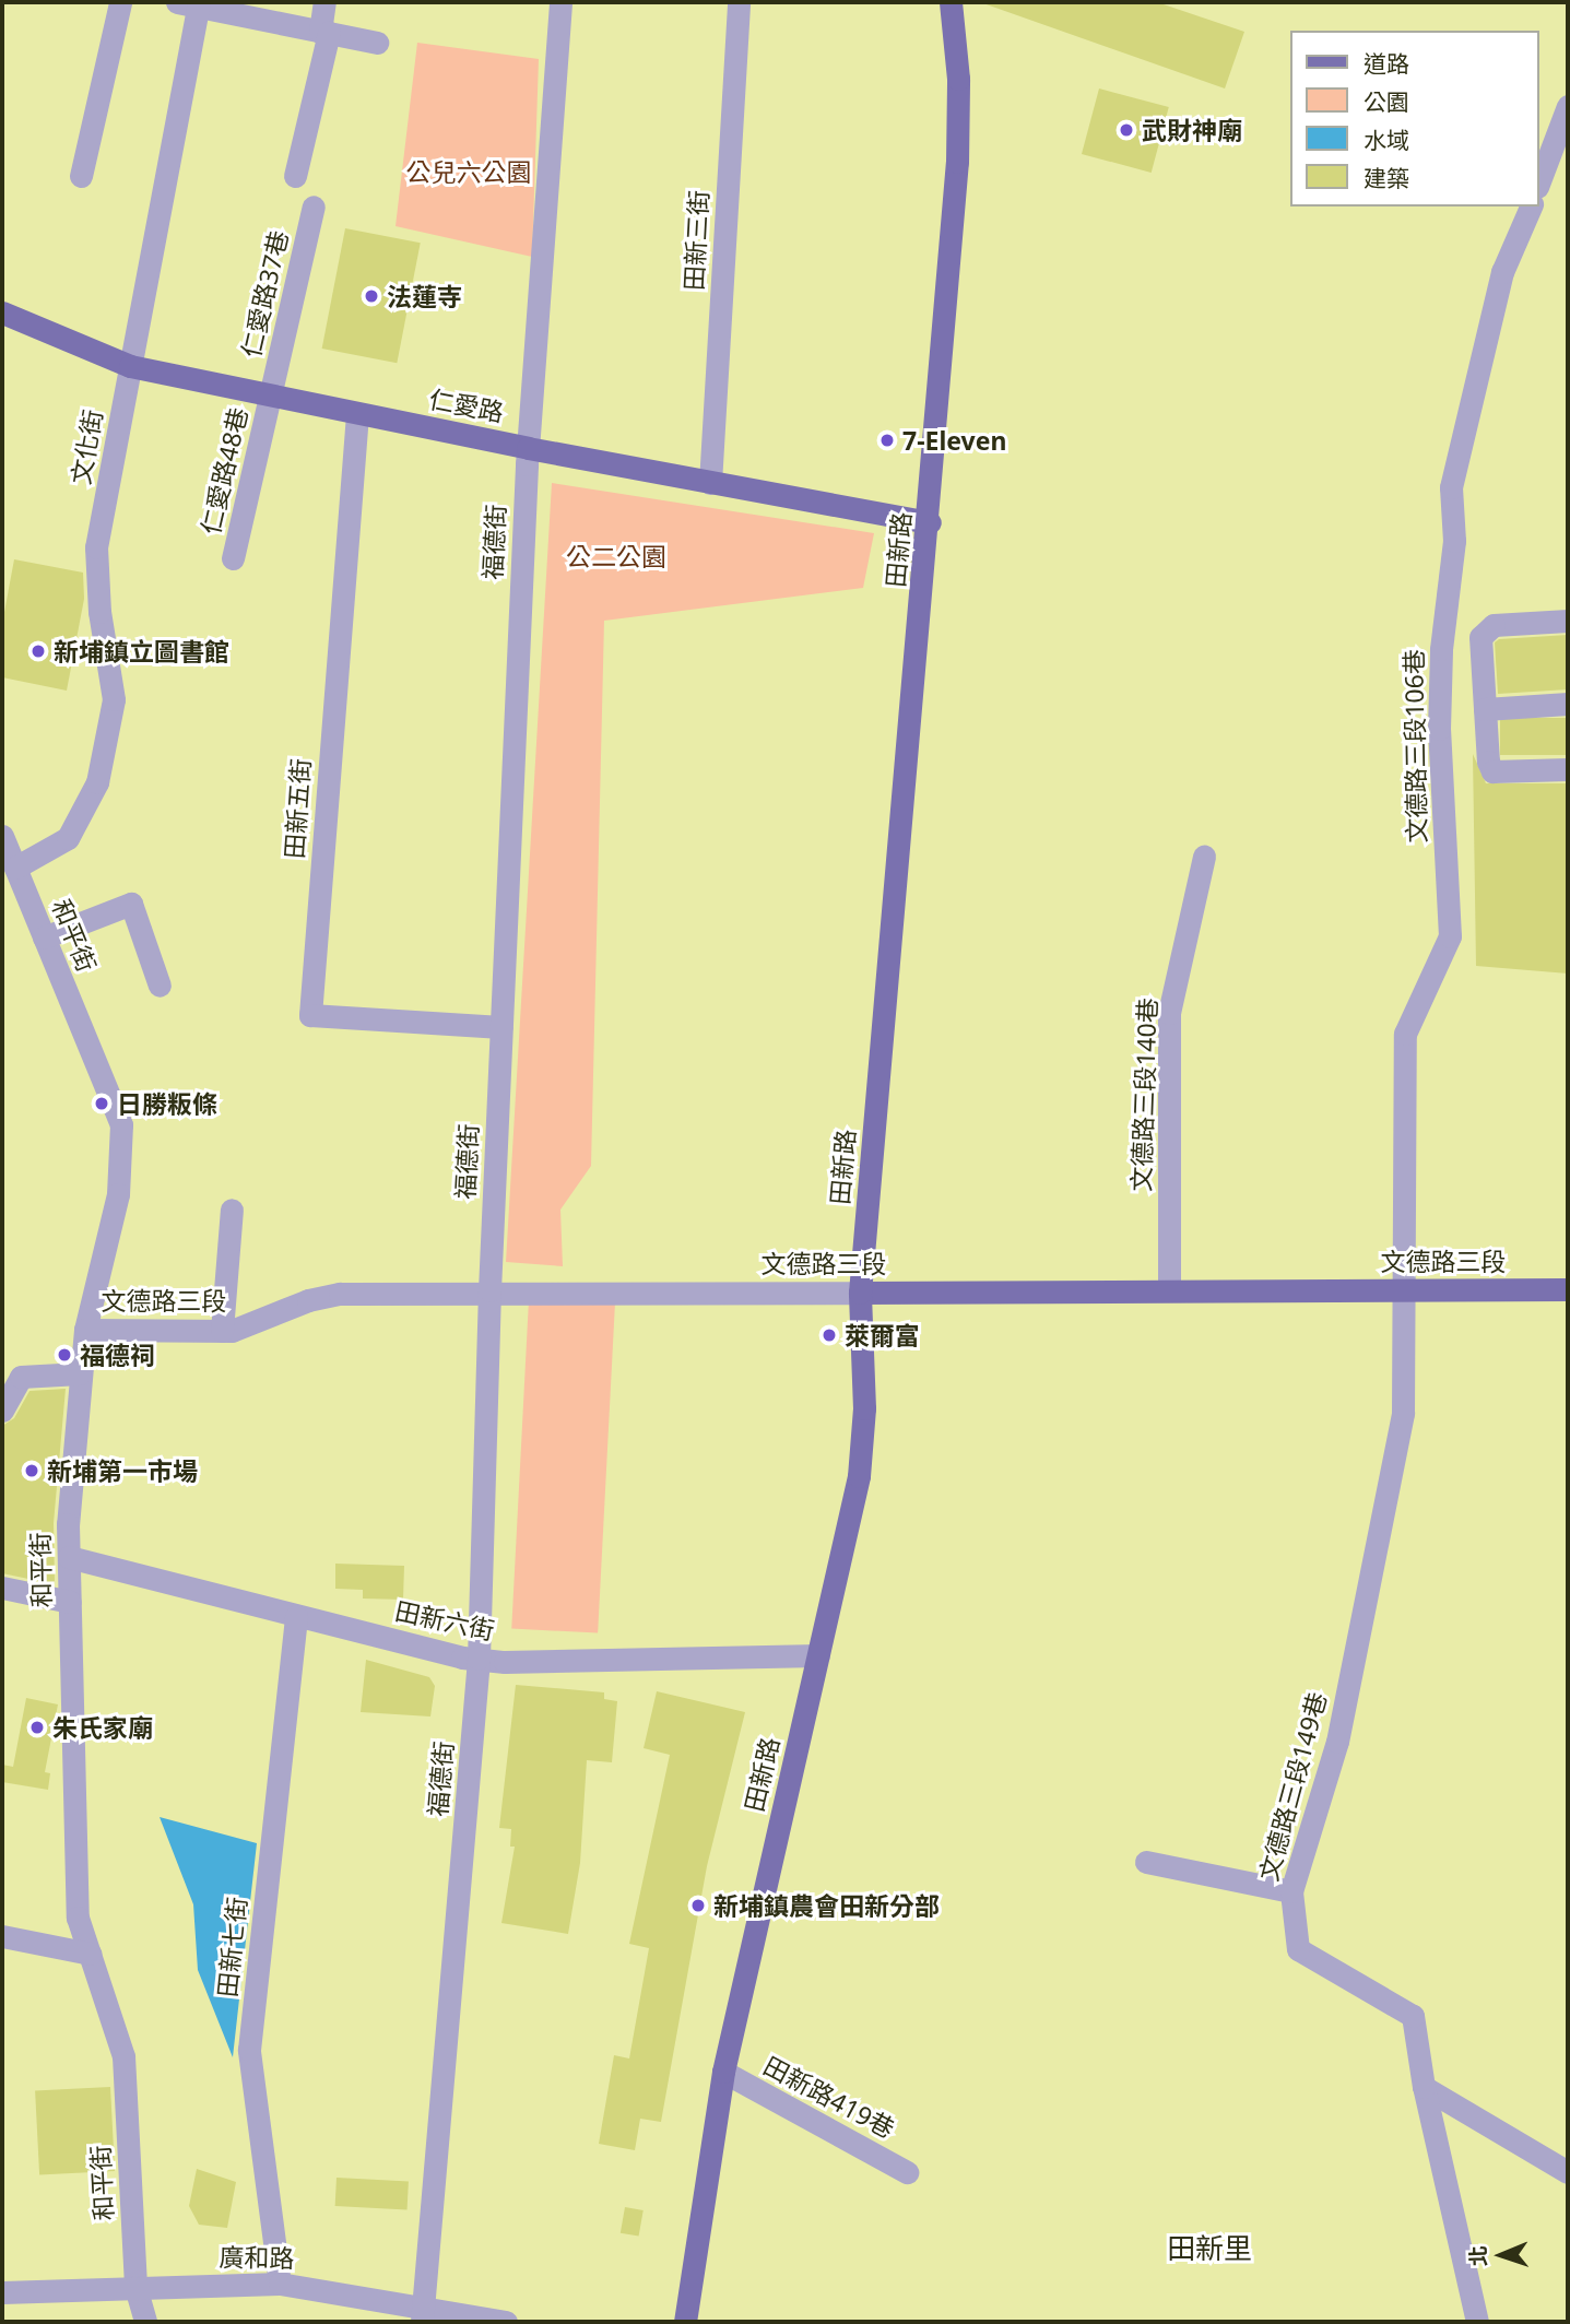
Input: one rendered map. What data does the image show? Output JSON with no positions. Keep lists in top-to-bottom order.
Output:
{
  "streets": {
    "main road": ["仁愛路", "田新路", "文德路三段"],
    "street": [
      "田新三街",
      "仁愛路37巷",
      "文化街",
      "仁愛路48巷",
      "福德街",
      "文德路三段106巷",
      "田新五街",
      "和平街",
      "文德路三段140巷",
      "田新六街",
      "文德路三段149巷",
      "田新七街",
      "田新路419巷",
      "廣和路"
    ]
  },
  "crossings": [
    ["田新三街", "仁愛路"],
    ["仁愛路37巷", "仁愛路"],
    ["仁愛路37巷", "仁愛路48巷"],
    ["仁愛路", "文化街"],
    ["仁愛路", "仁愛路48巷"],
    ["仁愛路", "福德街"],
    ["仁愛路", "田新路"],
    ["仁愛路", "田新五街"],
    ["文化街", "和平街"],
    ["福德街", "田新五街"],
    ["福德街", "文德路三段"],
    ["福德街", "田新六街"],
    ["福德街", "廣和路"],
    ["田新路", "文德路三段"],
    ["田新路", "田新六街"],
    ["田新路", "田新路419巷"],
    ["文德路三段106巷", "文德路三段"],
    ["文德路三段106巷", "文德路三段149巷"],
    ["和平街", "文德路三段"],
    ["和平街", "田新六街"],
    ["和平街", "廣和路"],
    ["文德路三段140巷", "文德路三段"],
    ["文德路三段", "文德路三段149巷"],
    ["田新六街", "田新七街"],
    ["田新七街", "廣和路"]
  ],
  "districts": ["田新里"],
  "parks": ["公兒六公園", "公二公園"],
  "places": [
    "武財神廟",
    "法蓮寺",
    "7-Eleven",
    "新埔鎮立圖書館",
    "日勝粄條",
    "萊爾富",
    "福德祠",
    "新埔第一市場",
    "朱氏家廟",
    "新埔鎮農會田新分部"
  ],
  "legend": [
    "道路",
    "公園",
    "水域",
    "建築"
  ],
  "north": "left"
}
